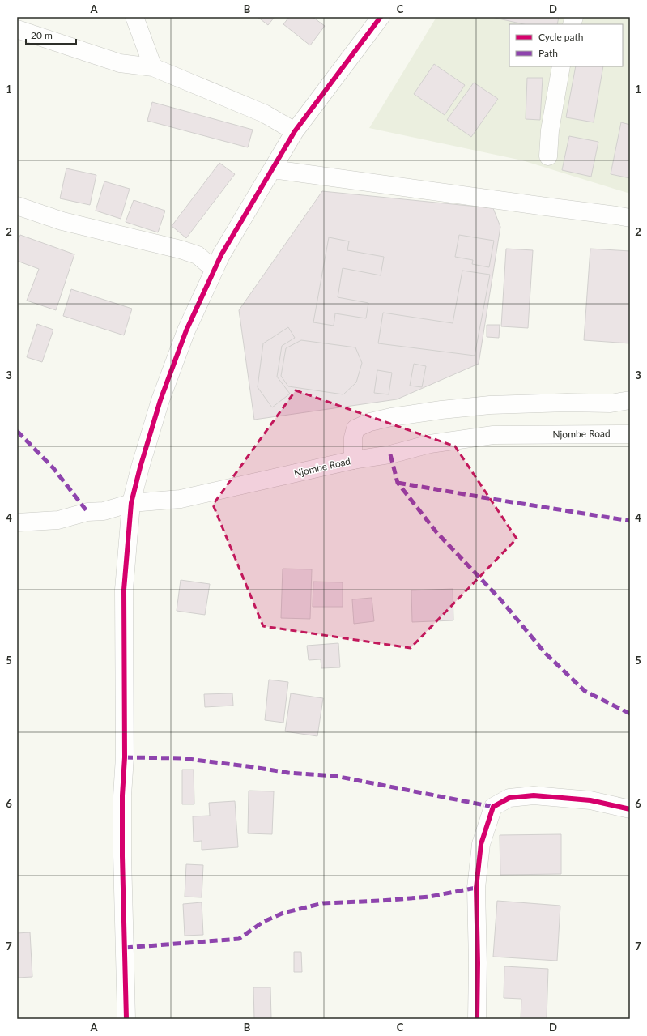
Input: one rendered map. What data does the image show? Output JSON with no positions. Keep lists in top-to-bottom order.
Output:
{
  "streets": {
    "main road": ["Njombe Road"]
  },
  "legend": ["Cycle path", "Path"],
  "scale_bar": "20 m",
  "grid": {
    "columns": [
      "A",
      "B",
      "C",
      "D"
    ],
    "rows": [
      "1",
      "2",
      "3",
      "4",
      "5",
      "6",
      "7"
    ]
  }
}
